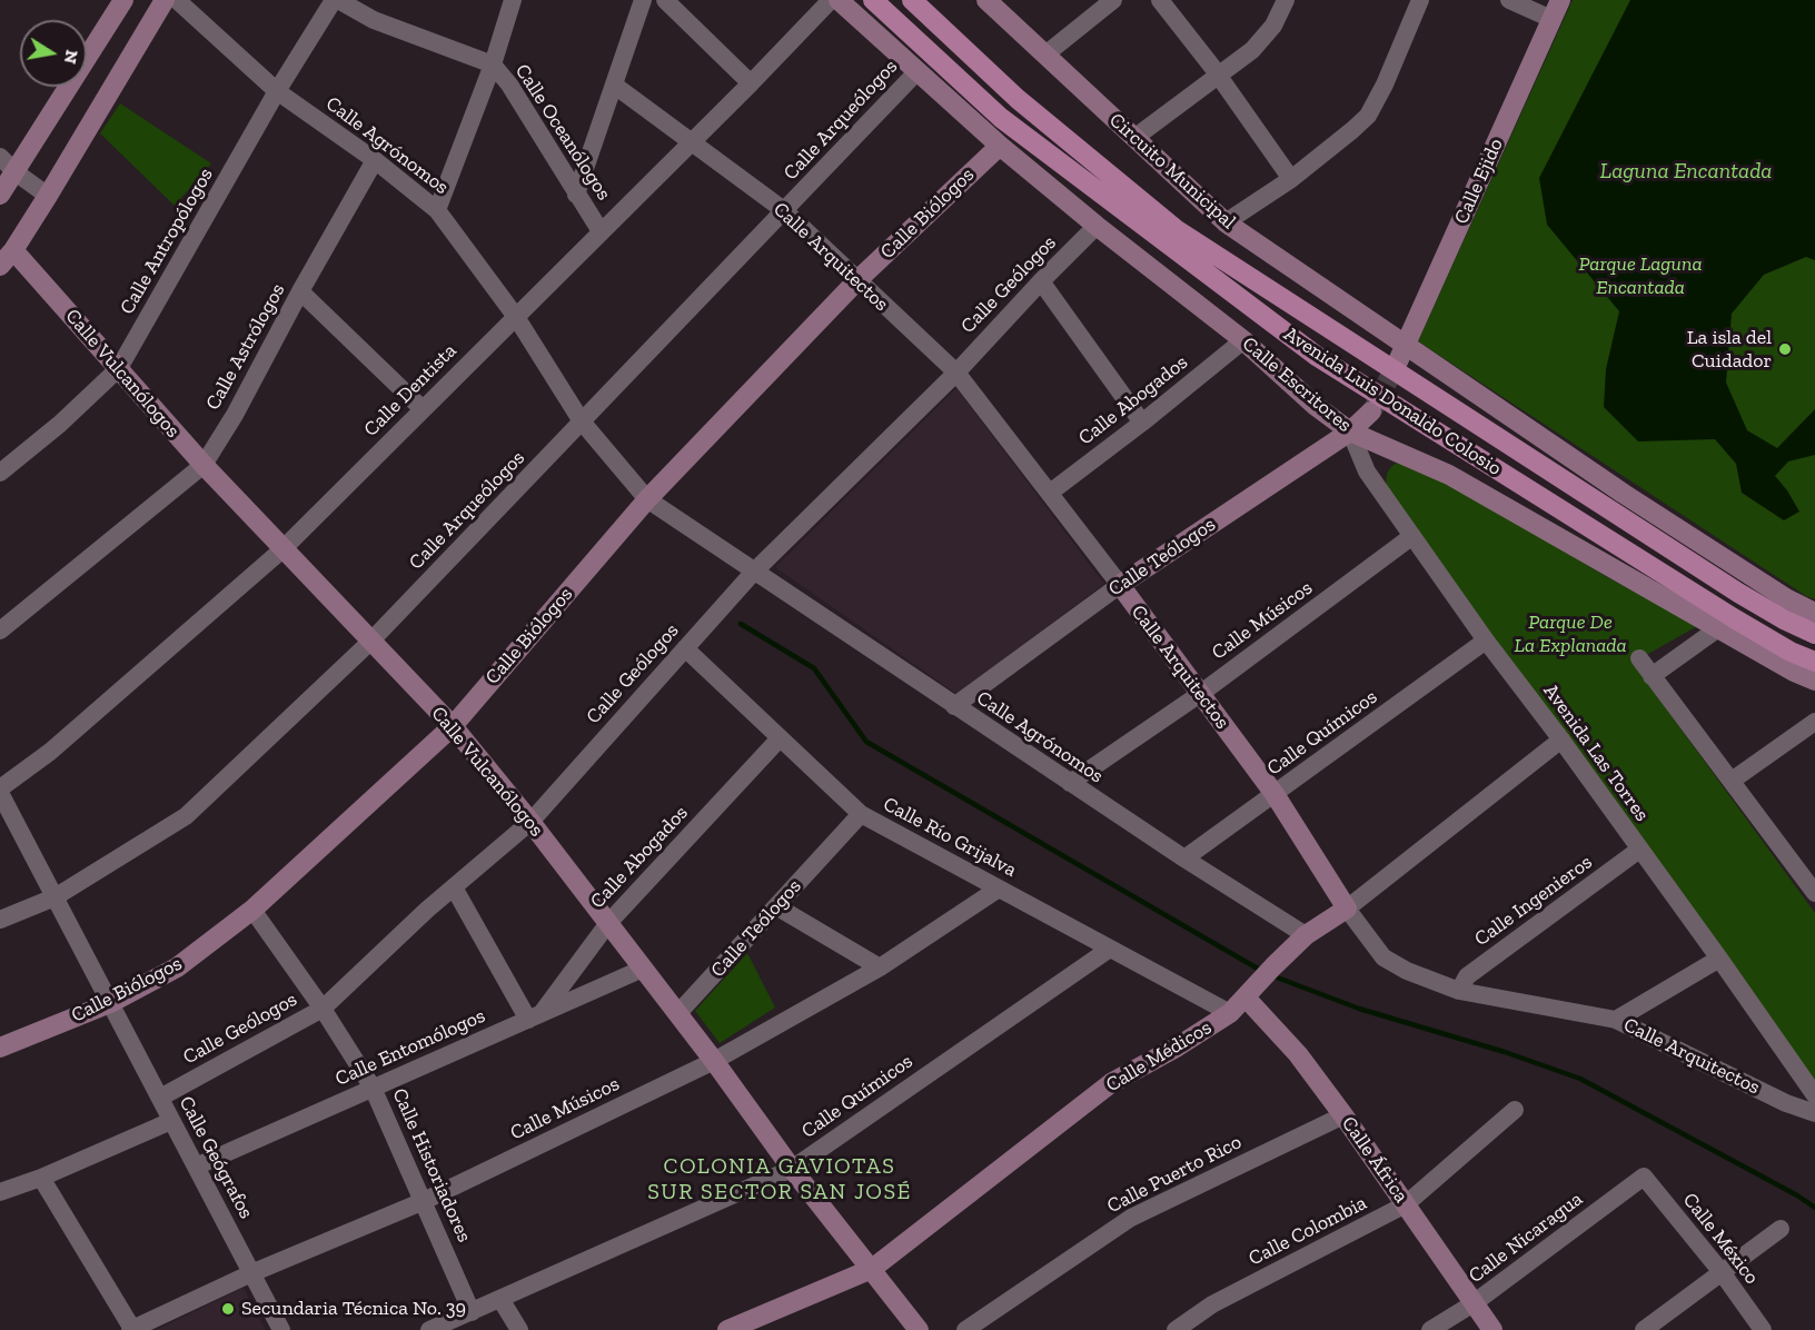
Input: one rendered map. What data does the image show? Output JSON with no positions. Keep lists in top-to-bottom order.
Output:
{
  "streets": {
    "main road": ["Avenida Luis Donaldo Colosio"],
    "street": [
      "Calle Arqueólogos",
      "Calle Oceanólogos",
      "Calle Agrónomos",
      "Circuito Municipal",
      "Calle Ejido",
      "Calle Biólogos",
      "Calle Antropólogos",
      "Calle Arquitectos",
      "Calle Geólogos",
      "Calle Astrólogos",
      "Calle Vulcanólogos",
      "Calle Escritores",
      "Calle Dentista",
      "Calle Abogados",
      "Calle Teólogos",
      "Calle Músicos",
      "Calle Químicos",
      "Avenida Las Torres",
      "Calle Río Grijalva",
      "Calle Ingenieros",
      "Calle Entomólogos",
      "Calle Médicos",
      "Calle Geógrafos",
      "Calle África",
      "Calle Historiadores",
      "Calle Puerto Rico",
      "Calle Colombia",
      "Calle Nicaragua",
      "Calle México"
    ]
  },
  "crossings": [
    ["Calle Arqueólogos", "Calle Agrónomos"],
    ["Calle Arqueólogos", "Calle Arquitectos"],
    ["Calle Arqueólogos", "Calle Vulcanólogos"],
    ["Calle Arqueólogos", "Calle Escritores"],
    ["Calle Arqueólogos", "Calle Geógrafos"],
    ["Calle Oceanólogos", "Calle Antropólogos"],
    ["Calle Oceanólogos", "Calle Dentista"],
    ["Calle Agrónomos", "Calle Biólogos"],
    ["Calle Agrónomos", "Calle Antropólogos"],
    ["Calle Agrónomos", "Calle Geólogos"],
    ["Calle Agrónomos", "Calle Astrólogos"],
    ["Calle Agrónomos", "Calle Dentista"],
    ["Calle Agrónomos", "Calle Teólogos"],
    ["Calle Agrónomos", "Calle Músicos"],
    ["Calle Agrónomos", "Calle Químicos"],
    ["Calle Agrónomos", "Calle Médicos"],
    ["Circuito Municipal", "Calle Ejido"],
    ["Calle Biólogos", "Calle Arquitectos"],
    ["Calle Biólogos", "Calle Vulcanólogos"],
    ["Calle Biólogos", "Calle Escritores"],
    ["Calle Biólogos", "Calle Geógrafos"],
    ["Calle Biólogos", "Calle Historiadores"],
    ["Calle Antropólogos", "Calle Vulcanólogos"],
    ["Calle Arquitectos", "Calle Geólogos"],
    ["Calle Arquitectos", "Calle Dentista"],
    ["Calle Arquitectos", "Calle Abogados"],
    ["Calle Arquitectos", "Calle Teólogos"],
    ["Calle Arquitectos", "Calle Músicos"],
    ["Calle Arquitectos", "Calle Químicos"],
    ["Calle Arquitectos", "Calle Ingenieros"],
    ["Calle Arquitectos", "Calle Médicos"],
    ["Calle Geólogos", "Calle Vulcanólogos"],
    ["Calle Geólogos", "Calle Escritores"],
    ["Calle Geólogos", "Calle Río Grijalva"],
    ["Calle Geólogos", "Calle Geógrafos"],
    ["Calle Geólogos", "Calle Historiadores"],
    ["Calle Astrólogos", "Calle Vulcanólogos"],
    ["Calle Vulcanólogos", "Calle Dentista"],
    ["Calle Vulcanólogos", "Calle Abogados"],
    ["Calle Vulcanólogos", "Calle Teólogos"],
    ["Calle Vulcanólogos", "Calle Músicos"],
    ["Calle Vulcanólogos", "Calle Químicos"],
    ["Calle Vulcanólogos", "Calle Entomólogos"],
    ["Calle Vulcanólogos", "Calle Médicos"],
    ["Calle Escritores", "Calle Abogados"],
    ["Calle Escritores", "Calle Teólogos"],
    ["Calle Escritores", "Avenida Las Torres"],
    ["Calle Dentista", "Calle Geógrafos"],
    ["Calle Abogados", "Calle Río Grijalva"],
    ["Calle Abogados", "Calle Entomólogos"],
    ["Calle Teólogos", "Avenida Las Torres"],
    ["Calle Teólogos", "Calle Río Grijalva"],
    ["Calle Músicos", "Avenida Las Torres"],
    ["Calle Músicos", "Calle Río Grijalva"],
    ["Calle Músicos", "Calle Geógrafos"],
    ["Calle Músicos", "Calle Historiadores"],
    ["Calle Químicos", "Avenida Las Torres"],
    ["Calle Químicos", "Calle Río Grijalva"],
    ["Calle Químicos", "Calle Historiadores"],
    ["Avenida Las Torres", "Calle Ingenieros"],
    ["Avenida Las Torres", "Calle Médicos"],
    ["Calle Río Grijalva", "Calle Médicos"],
    ["Calle Entomólogos", "Calle Geógrafos"],
    ["Calle Entomólogos", "Calle Historiadores"],
    ["Calle Médicos", "Calle África"],
    ["Calle África", "Calle Puerto Rico"],
    ["Calle África", "Calle Colombia"],
    ["Calle África", "Calle Nicaragua"],
    ["Calle Nicaragua", "Calle México"]
  ],
  "districts": ["COLONIA GAVIOTAS SUR SECTOR SAN JOSÉ"],
  "water": ["Laguna Encantada"],
  "parks": ["Parque Laguna Encantada", "Parque De La Explanada"],
  "places": ["La isla del Cuidador", "Secundaria Técnica No. 39"],
  "north": "right"
}
